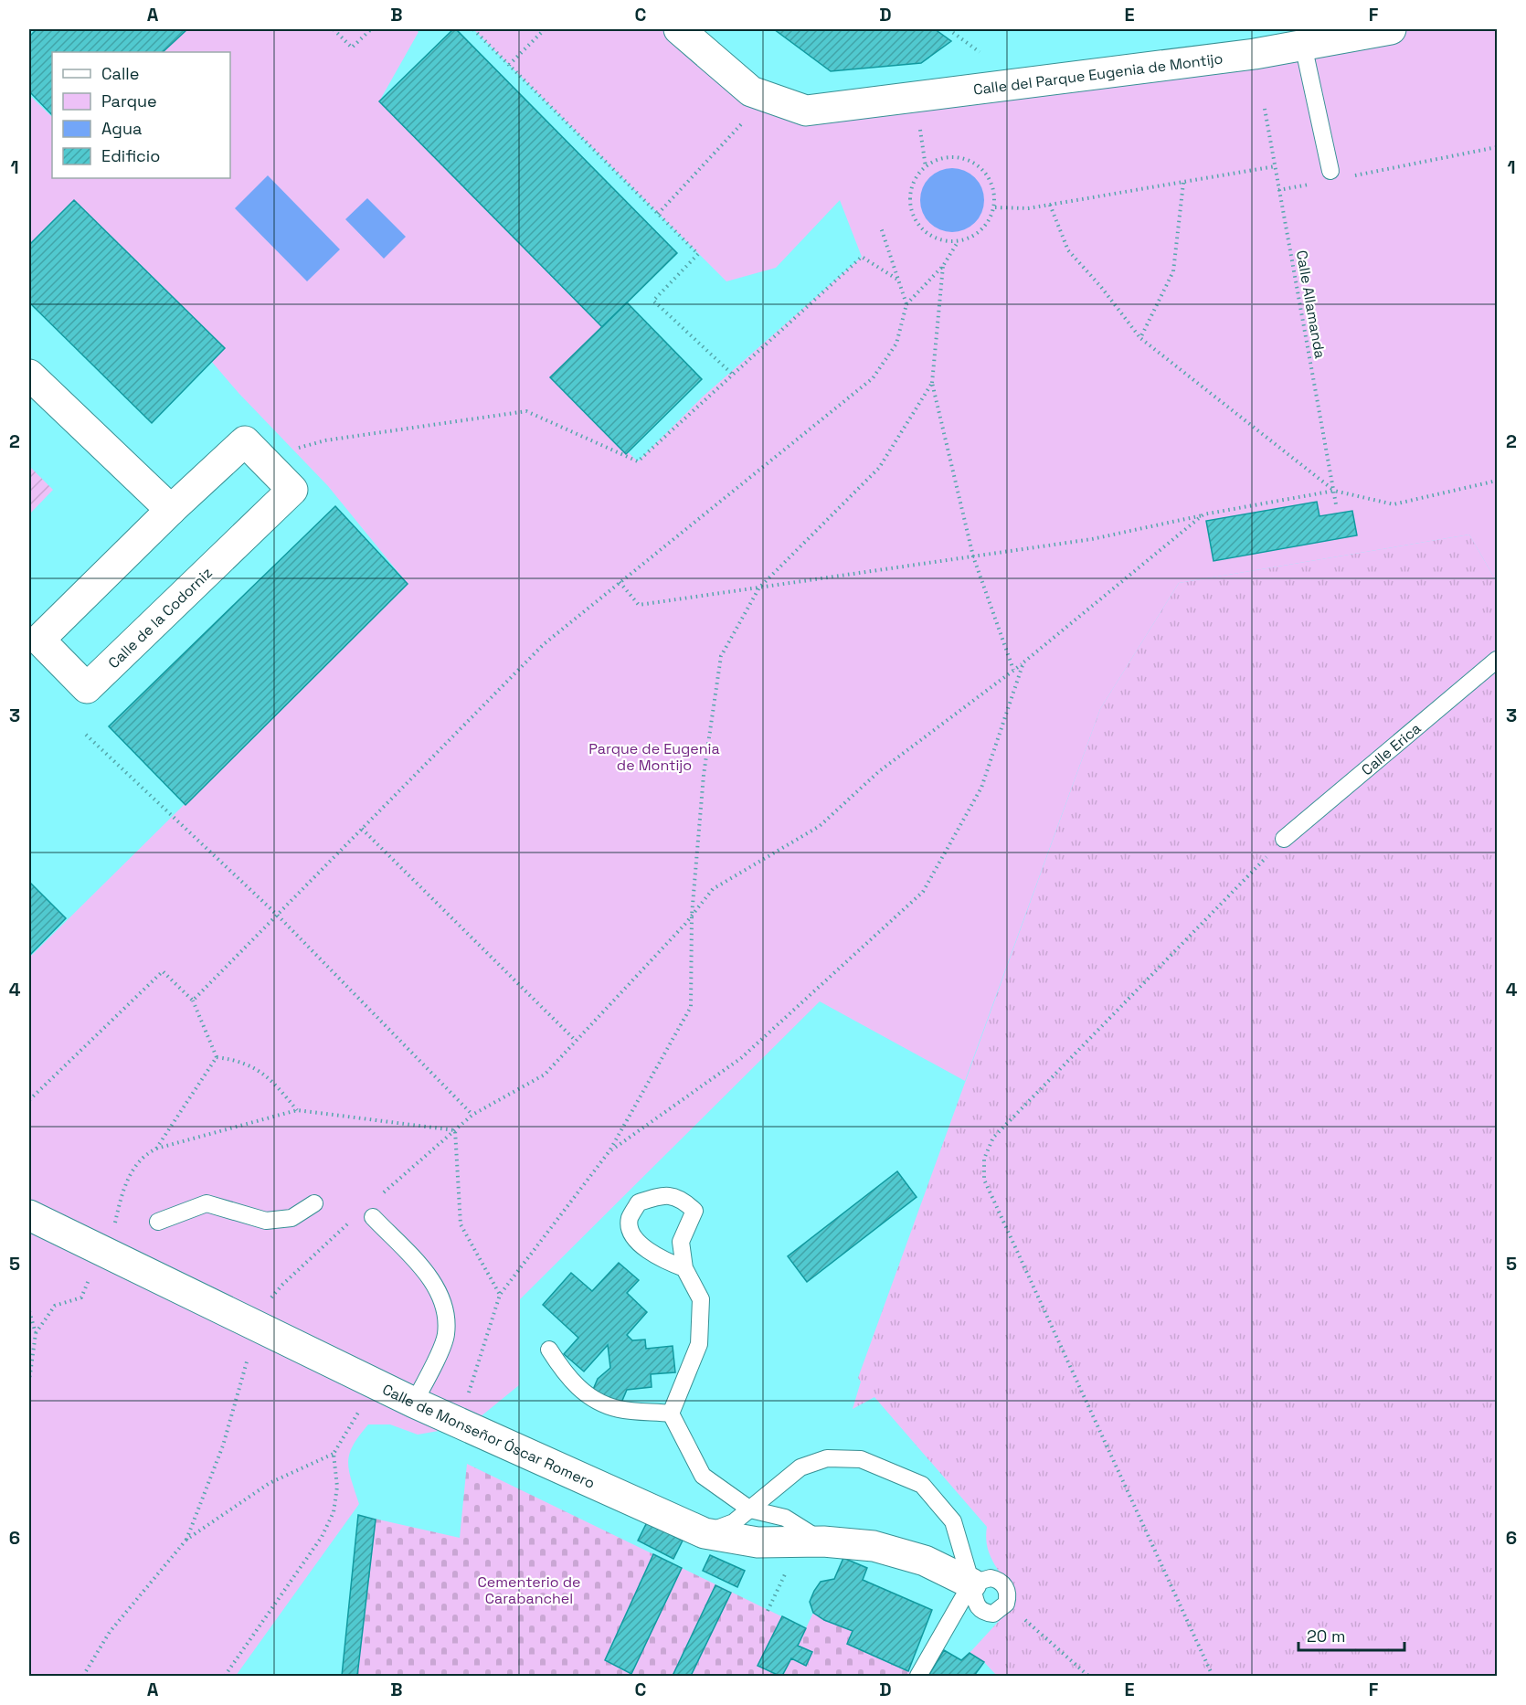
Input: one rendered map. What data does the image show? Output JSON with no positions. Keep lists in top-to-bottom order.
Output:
{
  "streets": {
    "street": ["Calle del Parque Eugenia de Montijo", "Calle de la Codorniz", "Calle de Monseñor Óscar Romero"],
    "lane": ["Calle Erica"],
    "path": ["Calle Allamanda"]
  },
  "parks": ["Parque de Eugenia de Montijo", "Cementerio de Carabanchel"],
  "legend": [
    "Calle",
    "Parque",
    "Agua",
    "Edificio"
  ],
  "scale_bar": "20 m",
  "grid": {
    "columns": [
      "A",
      "B",
      "C",
      "D",
      "E",
      "F"
    ],
    "rows": [
      "1",
      "2",
      "3",
      "4",
      "5",
      "6"
    ]
  }
}
